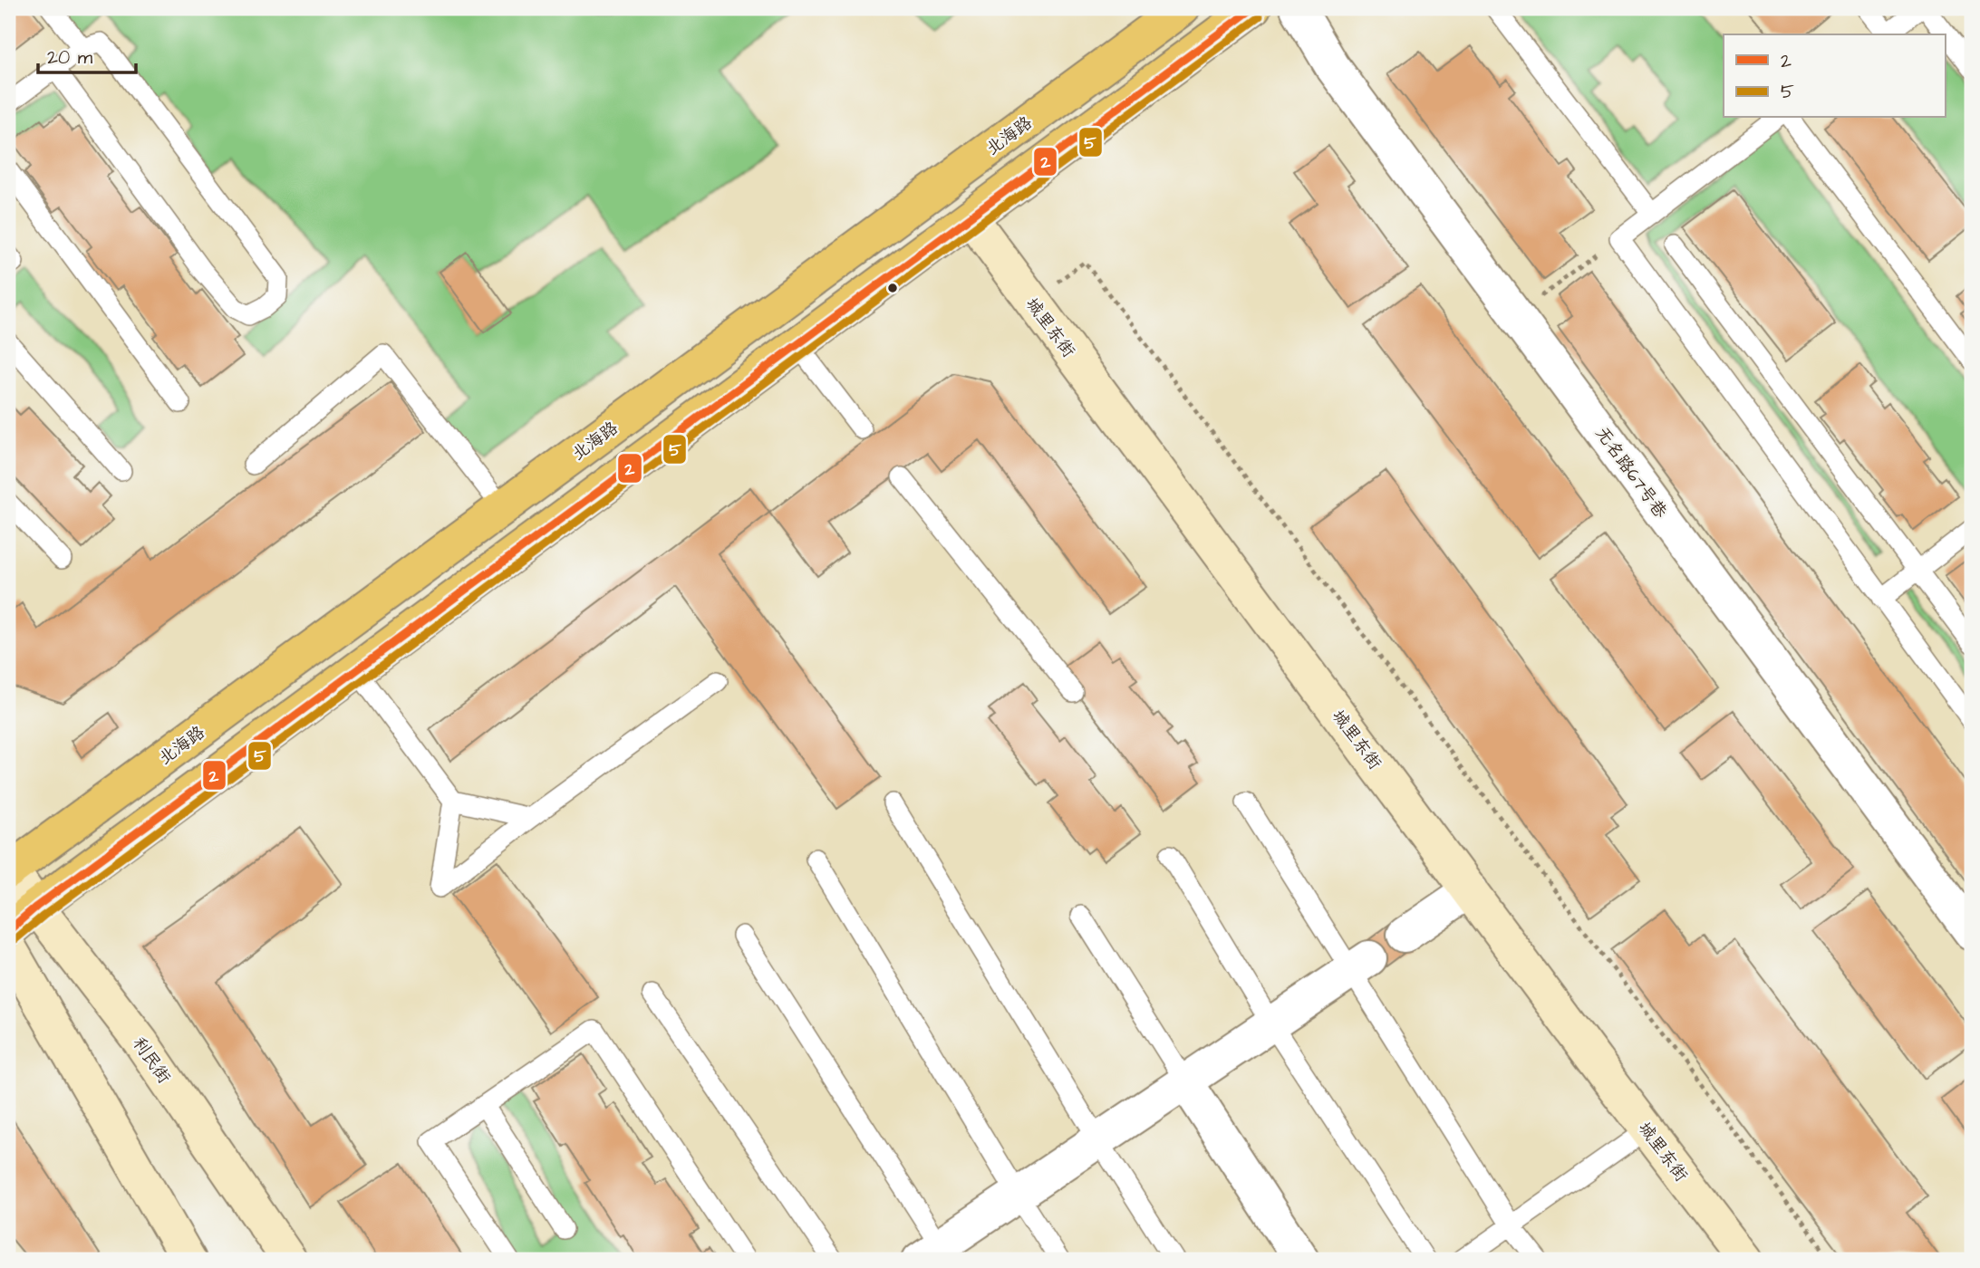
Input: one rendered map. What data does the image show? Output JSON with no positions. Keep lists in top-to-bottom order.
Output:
{
  "streets": {
    "main road": ["北海路"],
    "street": ["城里东街", "无名路67号巷", "利民街"]
  },
  "crossings": [
    ["北海路", "利民街"]
  ],
  "lines": ["transit line 2", "transit line 5"],
  "legend": ["2", "5"],
  "scale_bar": "20 m"
}
